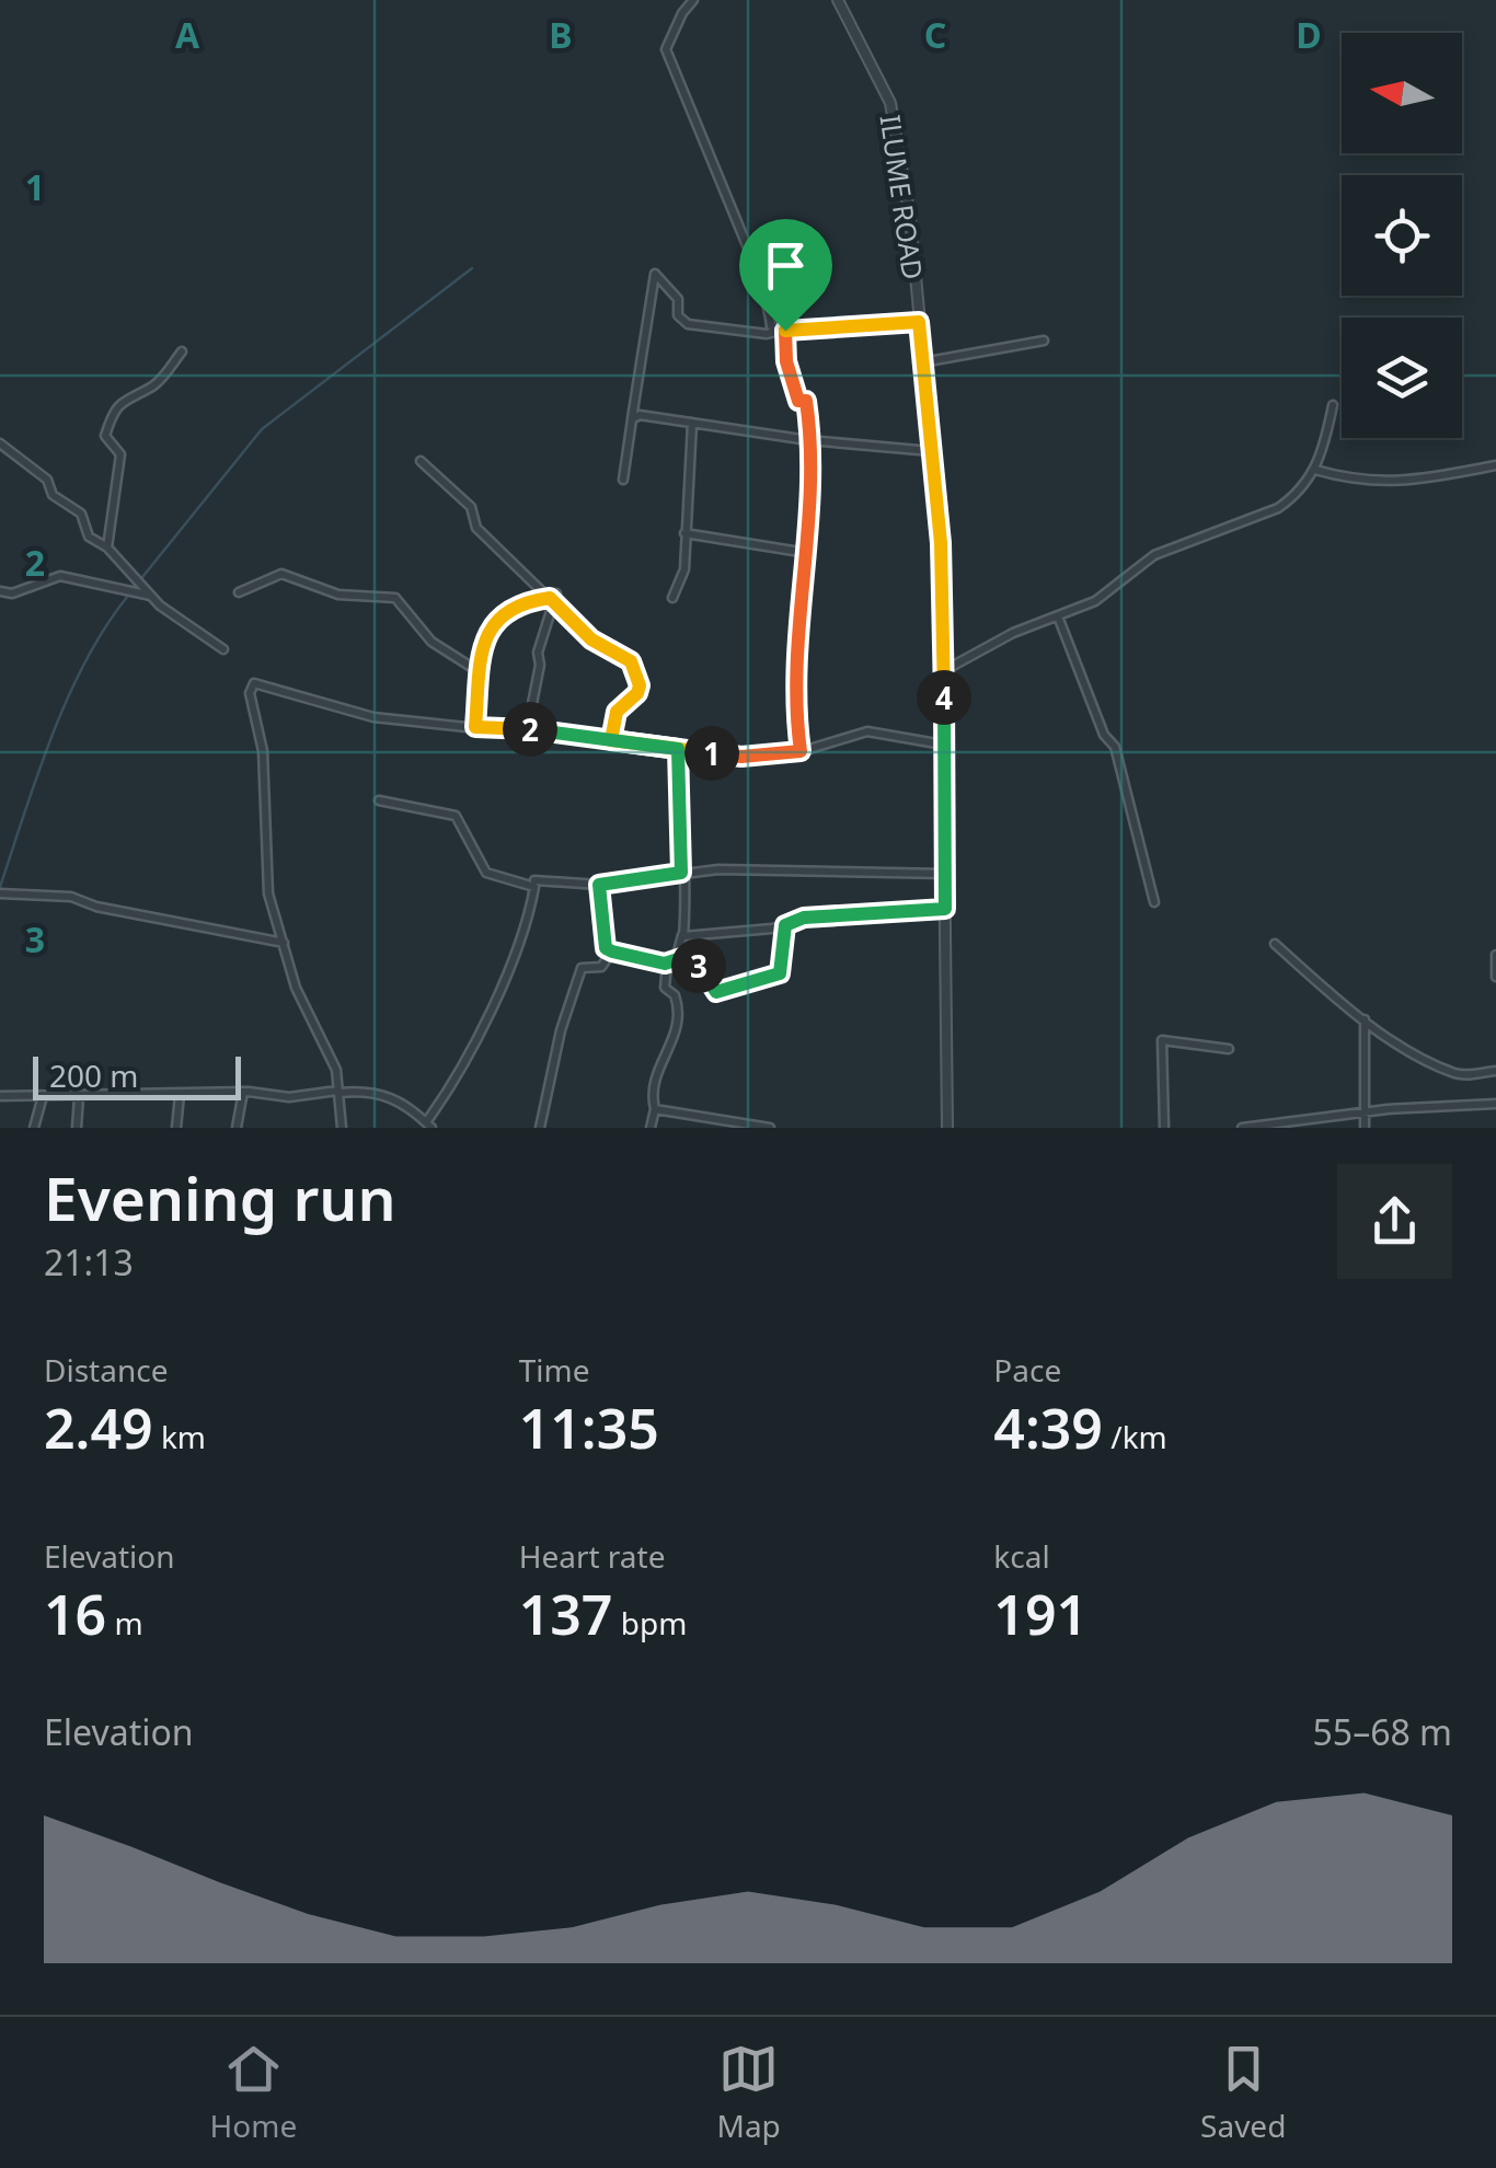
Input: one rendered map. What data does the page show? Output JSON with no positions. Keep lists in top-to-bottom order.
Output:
{
  "streets": {
    "street": ["ILUME ROAD"]
  },
  "scale_bar": "200 m",
  "north": "left",
  "page": {
    "pins": [
      "4",
      "2",
      "1",
      "3"
    ],
    "scale": "200 m",
    "heading": ["Evening run", "21:13"],
    "stats": [
      ["Distance", "2.49 km"],
      ["Time", "11:35"],
      ["Pace", "4:39 /km"],
      ["Elevation", "16 m"],
      ["Heart rate", "137 bpm"],
      ["kcal", "191"]
    ],
    "chart": ["Elevation", "55–68 m"],
    "tabs": ["Home", "Map", "Saved"]
  },
  "grid": {
    "columns": [
      "A",
      "B",
      "C",
      "D"
    ],
    "rows": ["1", "2", "3"]
  }
}
